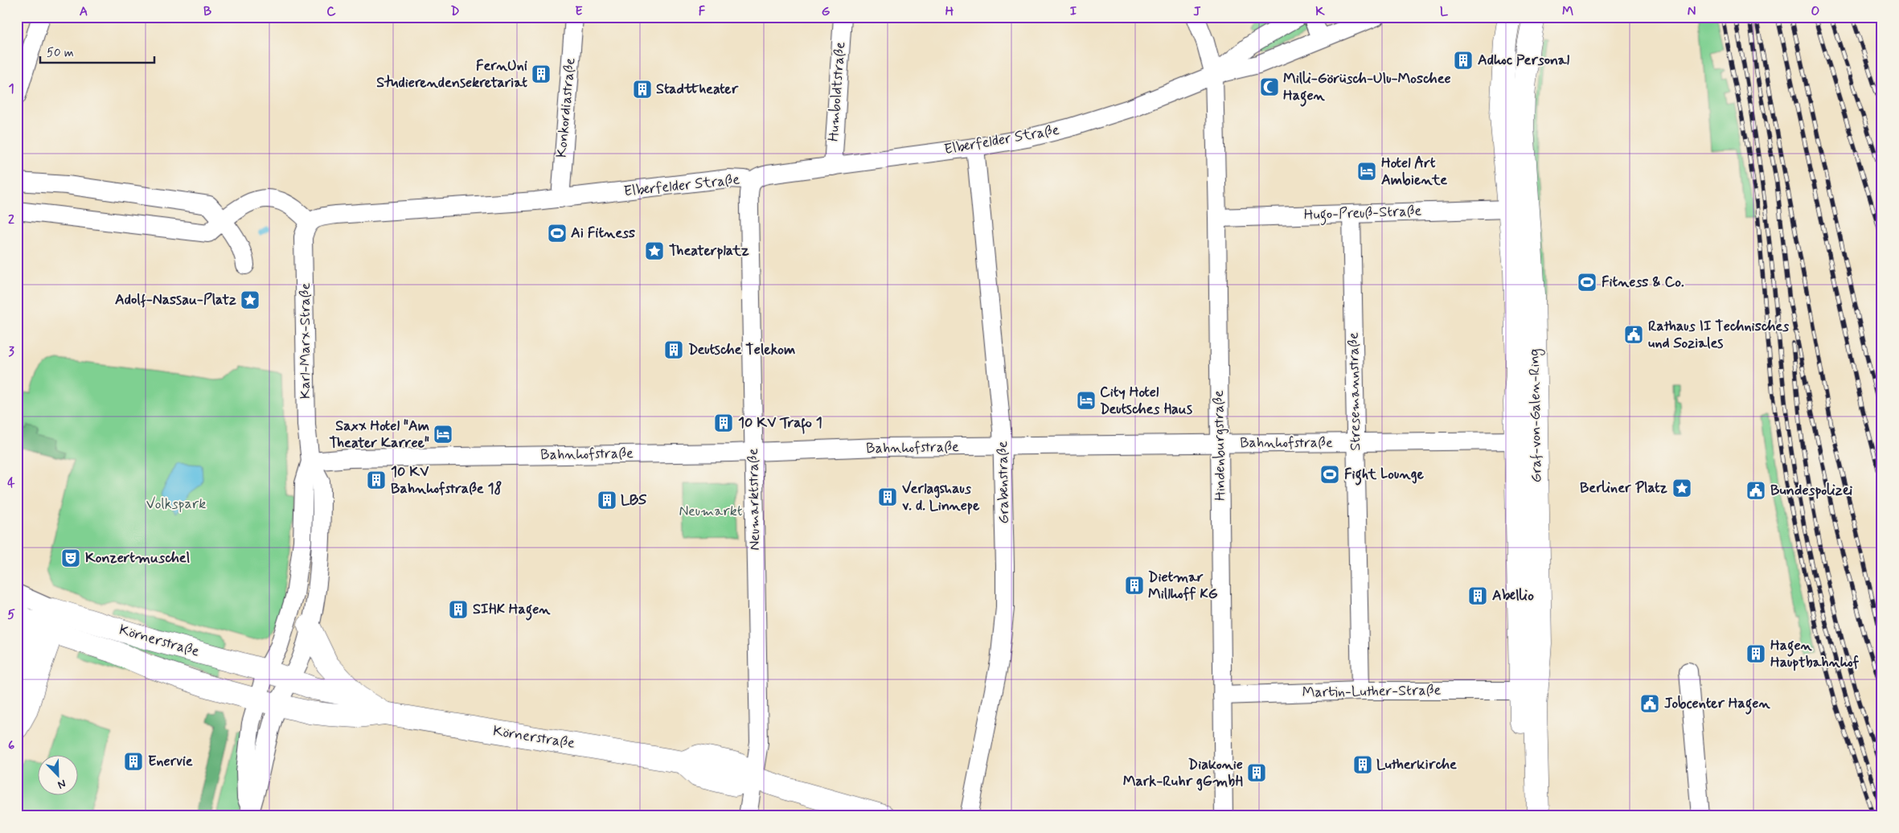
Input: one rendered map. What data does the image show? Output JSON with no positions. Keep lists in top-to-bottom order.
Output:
{
  "streets": {
    "street": [
      "Humboldtstraße",
      "Konkordiastraße",
      "Elberfelder Straße",
      "Hugo-Preuß-Straße",
      "Karl-Marx-Straße",
      "Stresemannstraße",
      "Graf-von-Galen-Ring",
      "Bahnhofstraße",
      "Hindenburgstraße",
      "Grabenstraße",
      "Neumarktstraße",
      "Körnerstraße",
      "Martin-Luther-Straße"
    ]
  },
  "crossings": [
    ["Humboldtstraße", "Elberfelder Straße"],
    ["Konkordiastraße", "Elberfelder Straße"],
    ["Elberfelder Straße", "Karl-Marx-Straße"],
    ["Elberfelder Straße", "Hindenburgstraße"],
    ["Elberfelder Straße", "Grabenstraße"],
    ["Elberfelder Straße", "Neumarktstraße"],
    ["Hugo-Preuß-Straße", "Stresemannstraße"],
    ["Hugo-Preuß-Straße", "Graf-von-Galen-Ring"],
    ["Hugo-Preuß-Straße", "Hindenburgstraße"],
    ["Karl-Marx-Straße", "Bahnhofstraße"],
    ["Karl-Marx-Straße", "Körnerstraße"],
    ["Stresemannstraße", "Bahnhofstraße"],
    ["Stresemannstraße", "Martin-Luther-Straße"],
    ["Graf-von-Galen-Ring", "Bahnhofstraße"],
    ["Graf-von-Galen-Ring", "Martin-Luther-Straße"],
    ["Bahnhofstraße", "Hindenburgstraße"],
    ["Bahnhofstraße", "Grabenstraße"],
    ["Bahnhofstraße", "Neumarktstraße"],
    ["Hindenburgstraße", "Martin-Luther-Straße"],
    ["Neumarktstraße", "Körnerstraße"]
  ],
  "parks": ["Volkspark", "Neumarkt"],
  "places": {
    "building": [
      "Adhoc Personal",
      "FernUni Studierendensekretariat",
      "Stadttheater",
      "Deutsche Telekom",
      "10 KV Trafo 1",
      "10 KV Bahnhofstraße 18",
      "Verlagshaus v. d. Linnepe",
      "LBS",
      "Dietmar Millhoff KG",
      "Abellio",
      "SIHK Hagen",
      "Hagen Hauptbahnhof",
      "Enervie",
      "Lutherkirche",
      "Diakonie Mark-Ruhr gGmbH"
    ],
    "mosque": ["Milli-Görüsch-Ulu-Moschee Hagen"],
    "hotel": ["Hotel Art Ambiente", "City Hotel Deutsches Haus", "Saxx Hotel \"Am Theater Karree\""],
    "sports": ["Ai Fitness", "Fitness & Co.", "Fight Lounge"],
    "place": ["Theaterplatz", "Adolf-Nassau-Platz", "Berliner Platz"],
    "public building": ["Rathaus II Technisches und Soziales", "Bundespolizei", "Jobcenter Hagen"],
    "theatre": ["Konzertmuschel"]
  },
  "scale_bar": "50 m",
  "north": "bottom right",
  "grid": {
    "columns": [
      "A",
      "B",
      "C",
      "D",
      "E",
      "F",
      "G",
      "H",
      "I",
      "J",
      "K",
      "L",
      "M",
      "N",
      "O"
    ],
    "rows": [
      "1",
      "2",
      "3",
      "4",
      "5",
      "6"
    ]
  }
}
